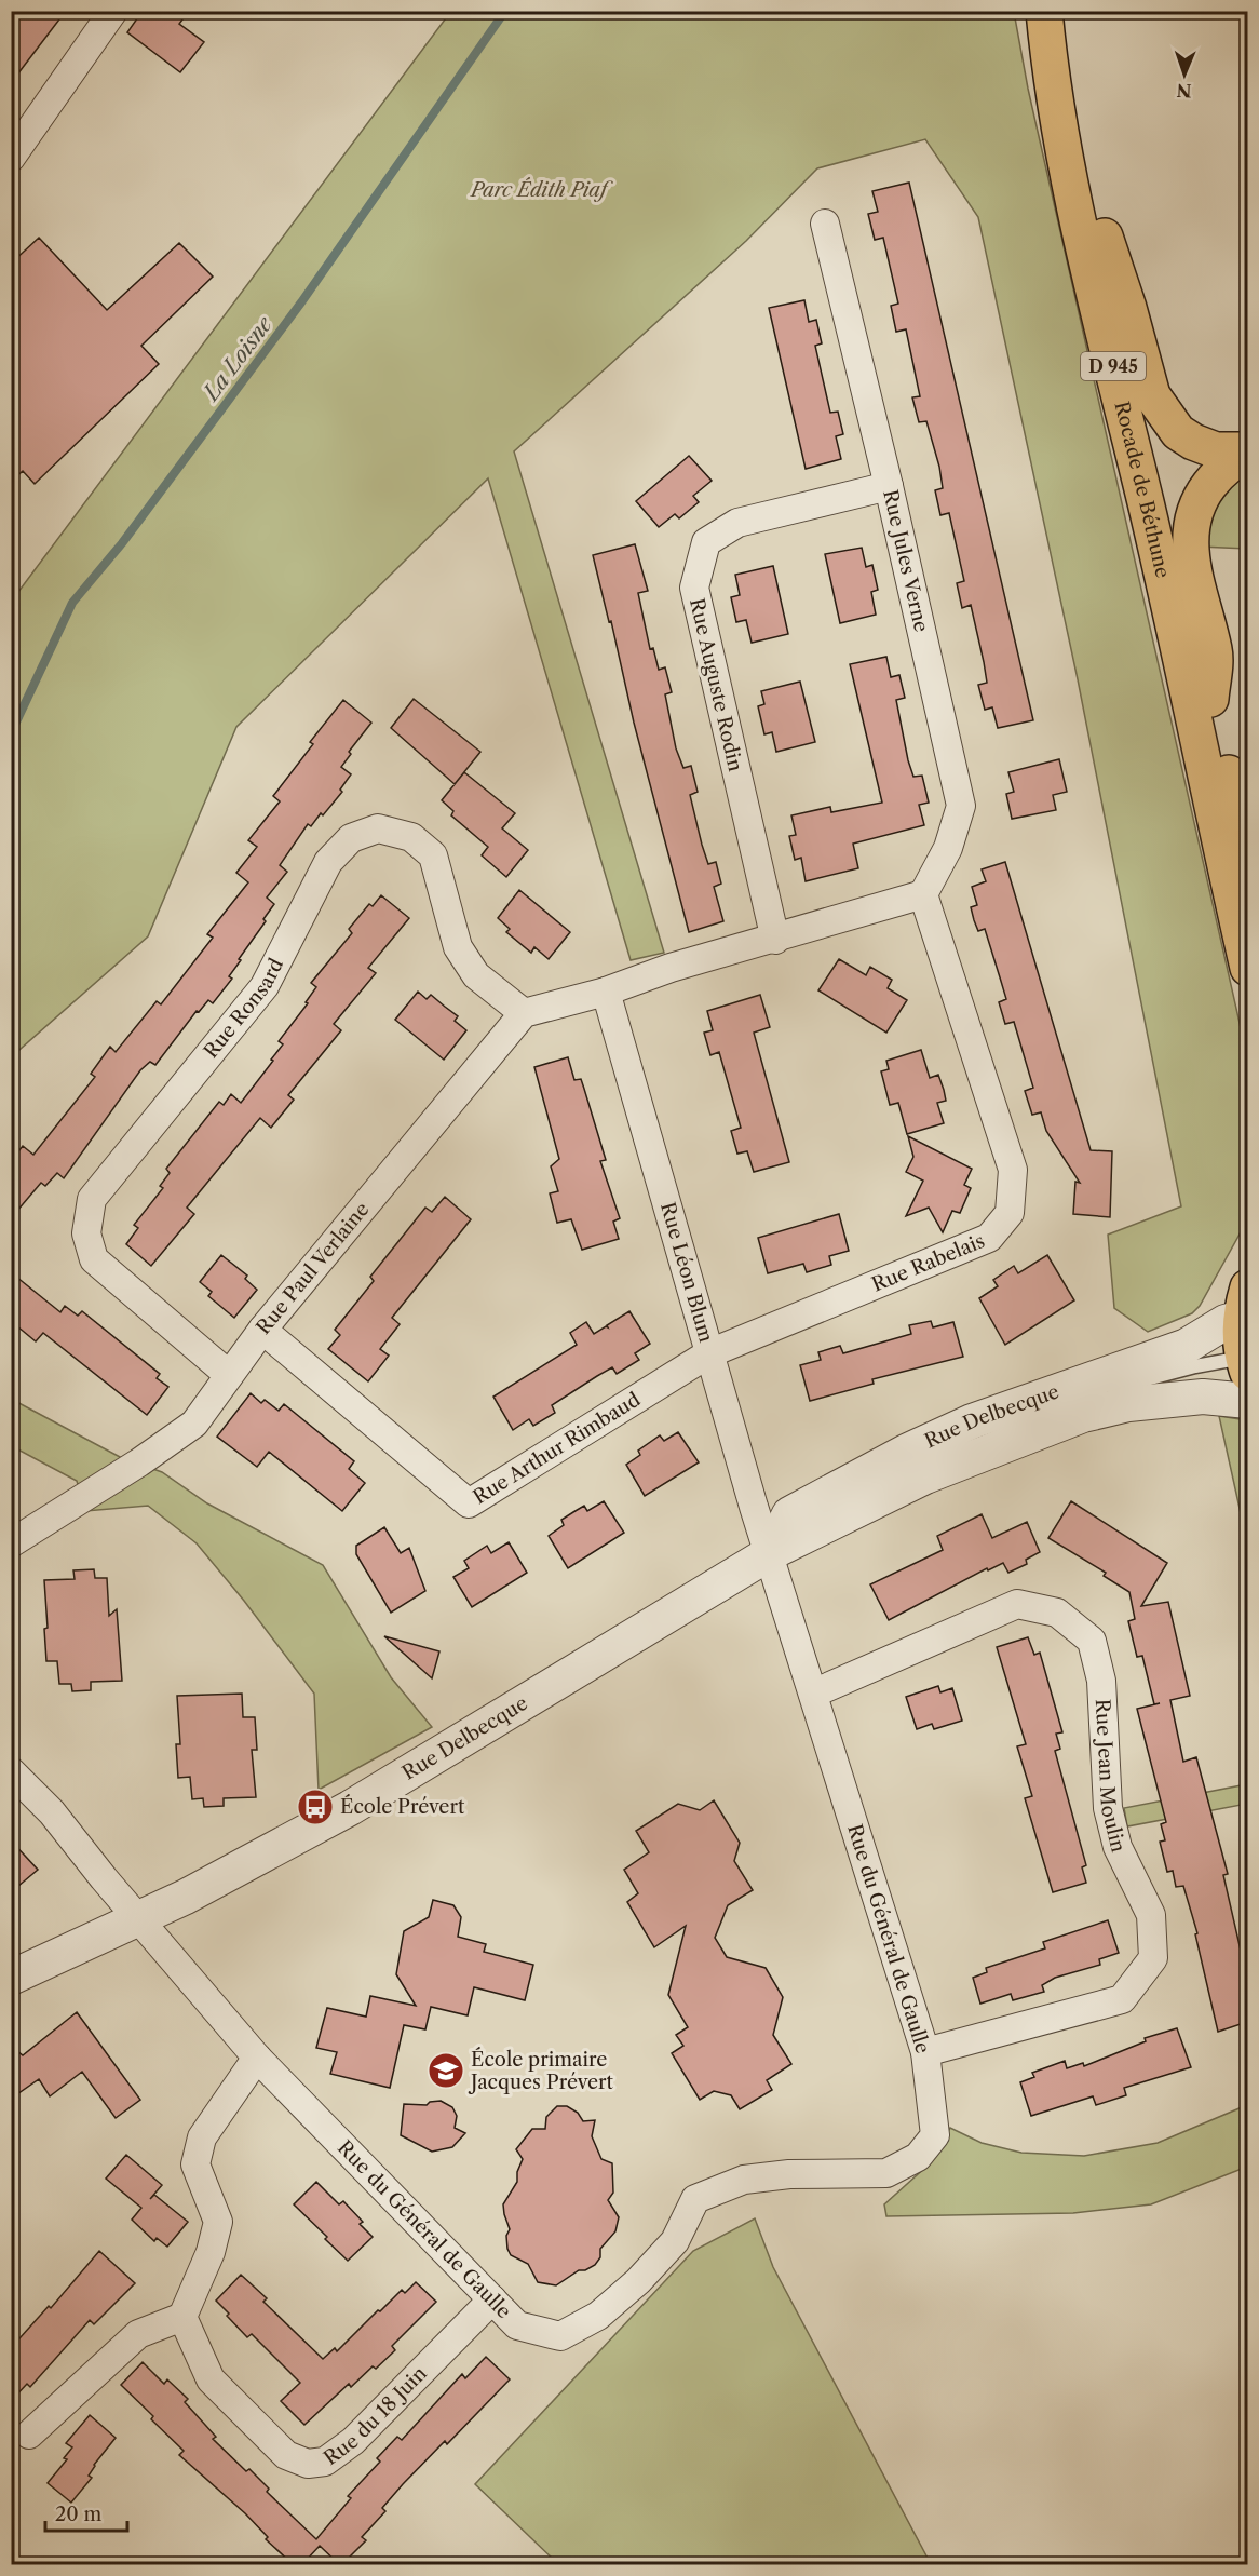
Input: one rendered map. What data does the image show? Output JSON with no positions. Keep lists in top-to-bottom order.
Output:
{
  "streets": {
    "main road": ["D 945", "Rocade de Béthune"],
    "street": [
      "Rue Jules Verne",
      "Rue Auguste Rodin",
      "Rue Ronsard",
      "Rue Rabelais",
      "Rue Paul Verlaine",
      "Rue Léon Blum",
      "Rue Delbecque",
      "Rue Arthur Rimbaud",
      "Rue Jean Moulin",
      "Rue du Général de Gaulle",
      "Rue du 18 Juin"
    ]
  },
  "crossings": [
    ["Rue Jules Verne", "Rue Auguste Rodin"],
    ["Rue Jules Verne", "Rue Rabelais"],
    ["Rue Ronsard", "Rue Paul Verlaine"],
    ["Rue Rabelais", "Rue Léon Blum"],
    ["Rue Rabelais", "Rue Arthur Rimbaud"],
    ["Rue Paul Verlaine", "Rue Arthur Rimbaud"],
    ["Rue Léon Blum", "Rue Delbecque"],
    ["Rue Léon Blum", "Rue Arthur Rimbaud"],
    ["Rue Léon Blum", "Rue du Général de Gaulle"],
    ["Rue Delbecque", "Rue du Général de Gaulle"],
    ["Rue Jean Moulin", "Rue du Général de Gaulle"],
    ["Rue du Général de Gaulle", "Rue du 18 Juin"]
  ],
  "water": ["La Loisne"],
  "parks": ["Parc Édith Piaf"],
  "places": {
    "bus stop": ["École Prévert"],
    "school or university": ["École primaire Jacques Prévert"]
  },
  "scale_bar": "20 m",
  "north": "bottom"
}
